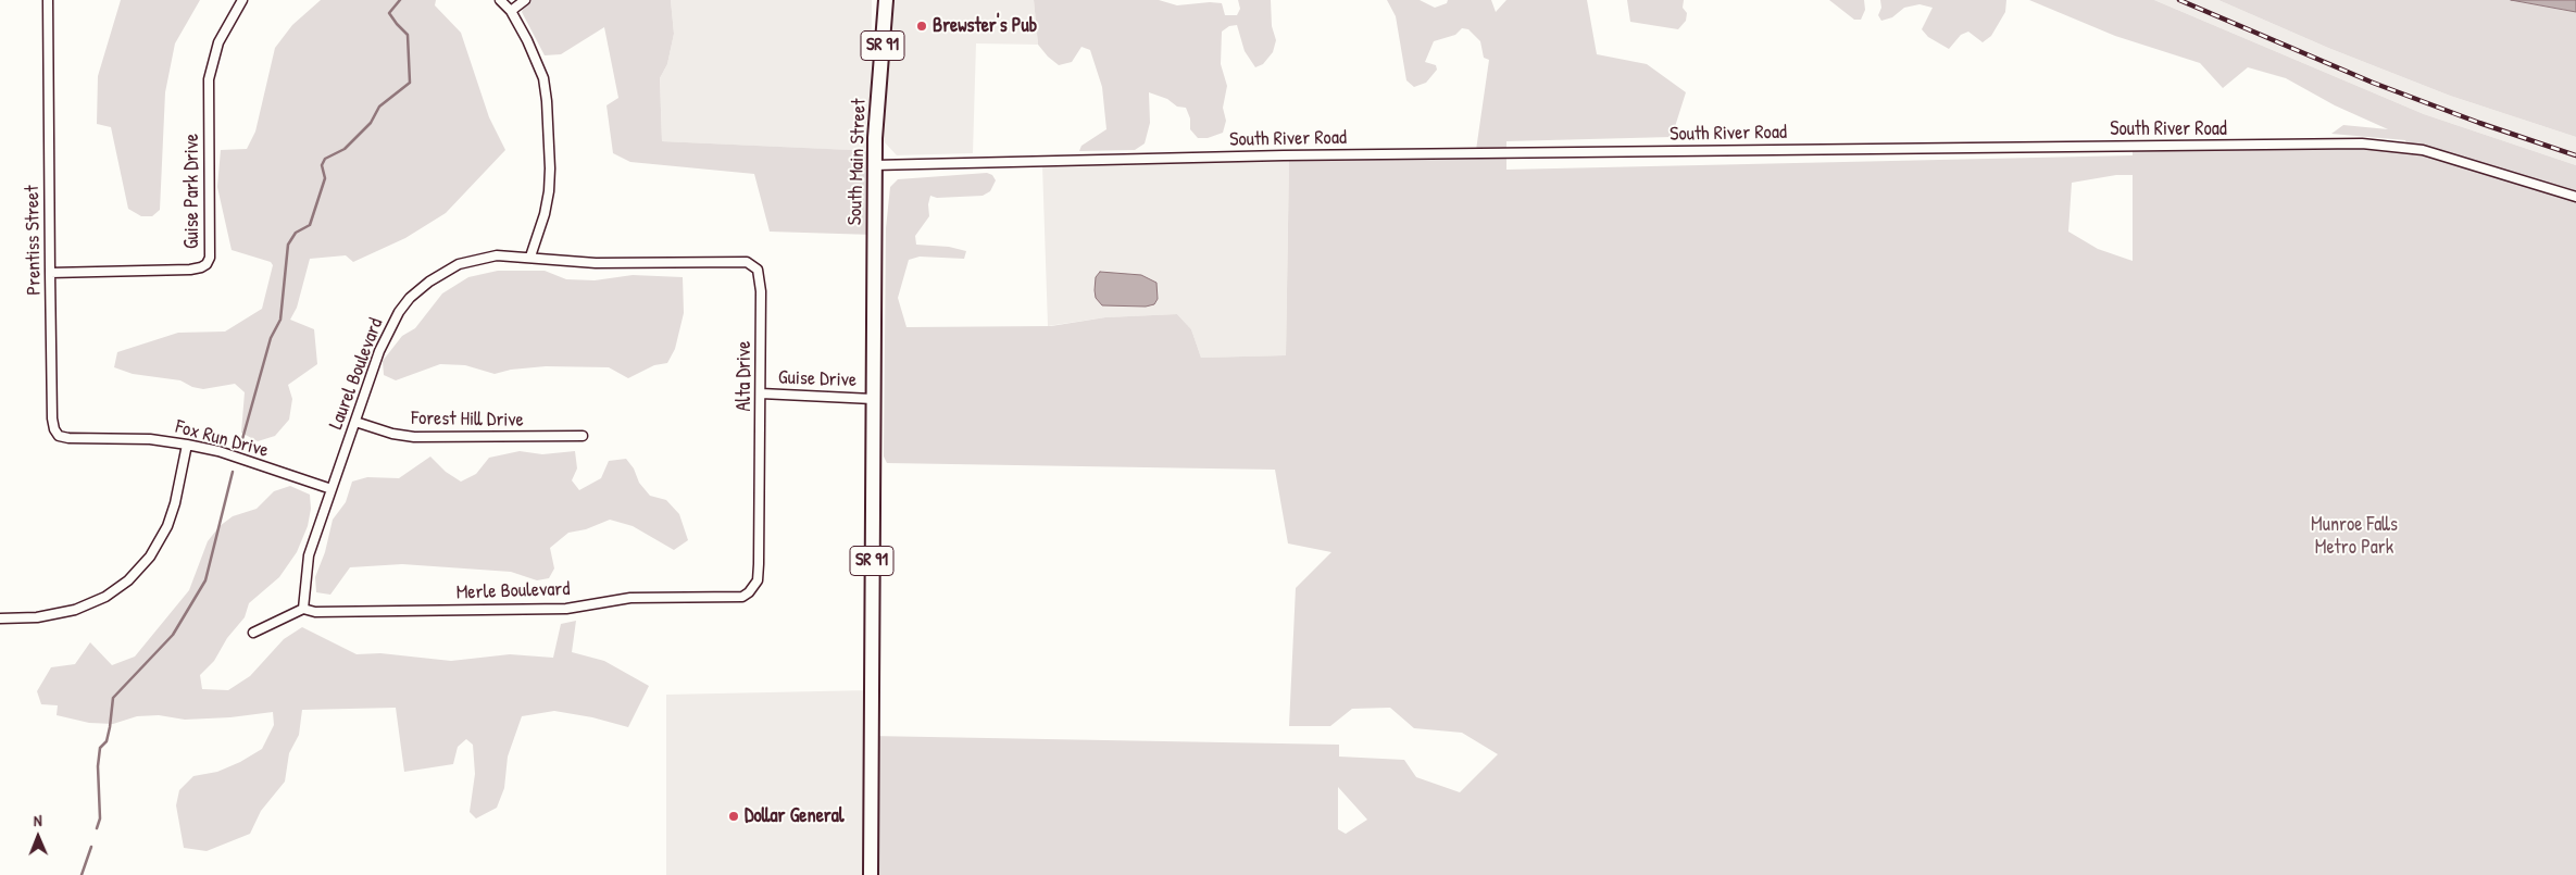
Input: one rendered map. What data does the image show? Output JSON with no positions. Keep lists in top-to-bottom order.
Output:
{
  "streets": {
    "main road": ["SR 91", "South Main Street"],
    "street": [
      "South River Road",
      "Guise Park Drive",
      "Prentiss Street",
      "Laurel Boulevard",
      "Alta Drive",
      "Guise Drive",
      "Forest Hill Drive",
      "Fox Run Drive",
      "Merle Boulevard"
    ]
  },
  "crossings": [
    ["SR 91", "South Main Street"],
    ["SR 91", "Guise Drive"],
    ["South River Road", "South Main Street"],
    ["South Main Street", "Guise Drive"],
    ["Guise Park Drive", "Prentiss Street"],
    ["Prentiss Street", "Fox Run Drive"],
    ["Laurel Boulevard", "Alta Drive"],
    ["Laurel Boulevard", "Forest Hill Drive"],
    ["Laurel Boulevard", "Fox Run Drive"],
    ["Laurel Boulevard", "Merle Boulevard"],
    ["Alta Drive", "Guise Drive"],
    ["Alta Drive", "Merle Boulevard"]
  ],
  "parks": ["Munroe Falls Metro Park"],
  "places": ["Brewster's Pub", "Dollar General"],
  "north": "top"
}
